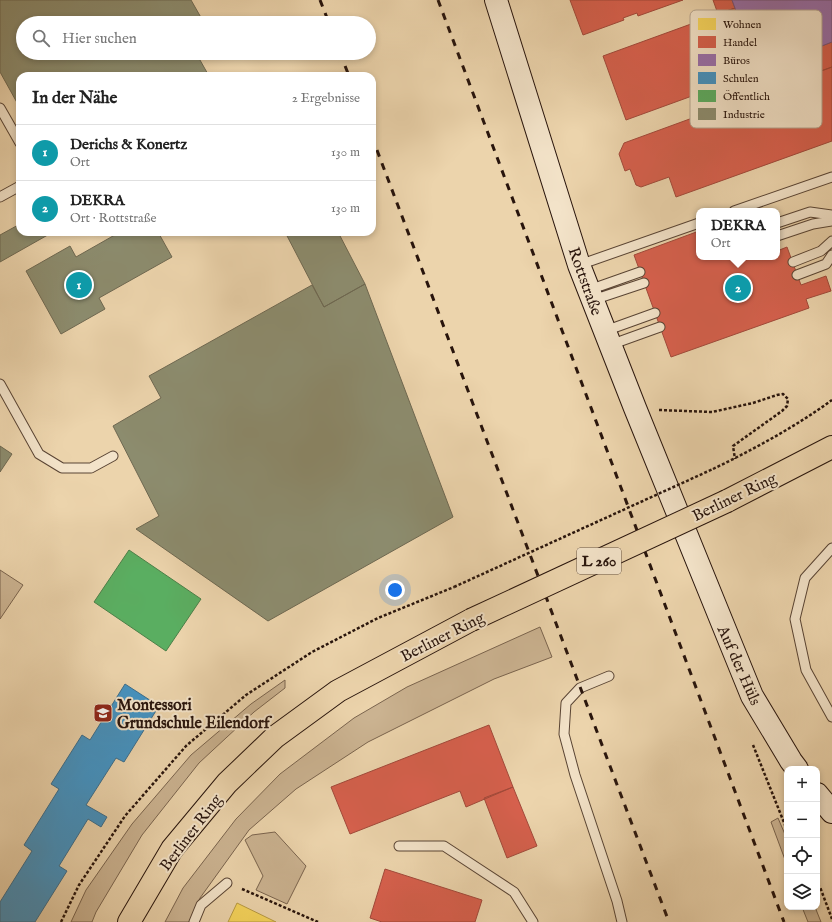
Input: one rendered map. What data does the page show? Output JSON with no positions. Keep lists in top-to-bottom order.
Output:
{
  "streets": {
    "main road": ["Berliner Ring", "L 260"],
    "street": ["Rottstraße", "Auf der Hüls"]
  },
  "crossings": [
    ["Rottstraße", "Auf der Hüls"]
  ],
  "places": {
    "school or university": ["Montessori Grundschule Eilendorf"]
  },
  "legend": [
    "Wohnen",
    "Handel",
    "Büros",
    "Schulen",
    "Öffentlich",
    "Industrie"
  ],
  "page": {
    "search": "Hier suchen",
    "heading": ["In der Nähe", "2 Ergebnisse"],
    "list": [
      {
        "mark": "1",
        "name": "Derichs & Konertz",
        "note": "Ort",
        "value": "130 m"
      },
      {
        "mark": "2",
        "name": "DEKRA",
        "note": "Ort · Rottstraße",
        "value": "130 m"
      }
    ],
    "popup": ["DEKRA", "Ort"],
    "pins": ["1", "2"],
    "map_buttons": ["+", "−"]
  }
}
